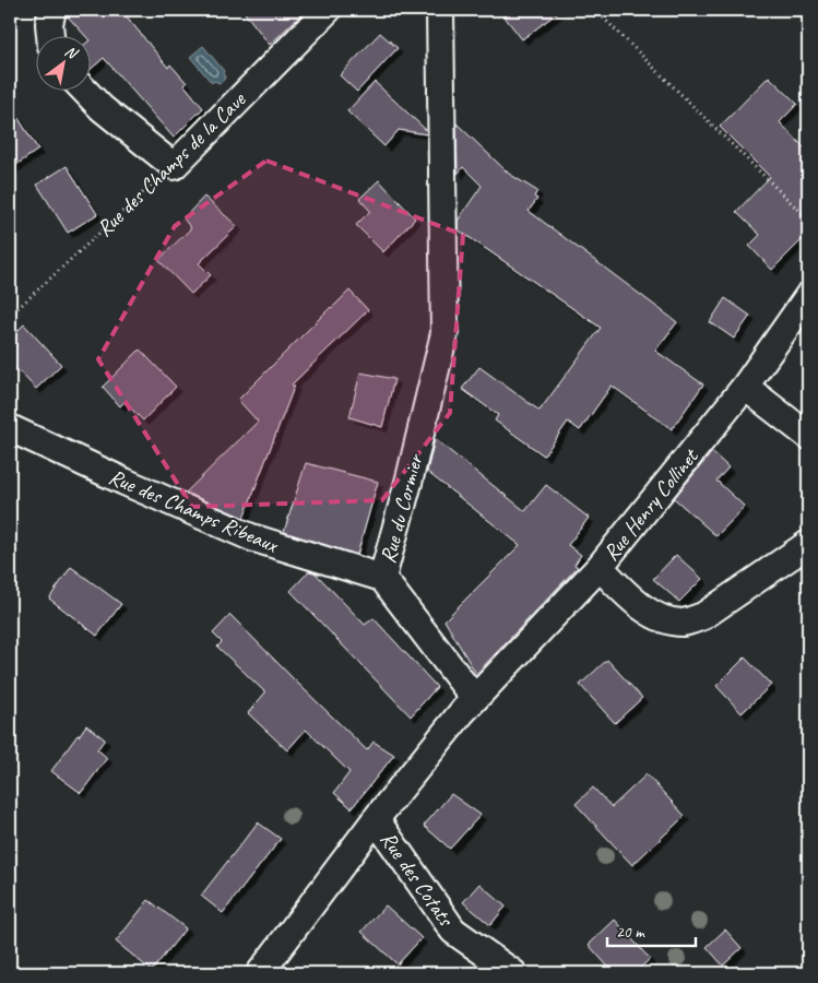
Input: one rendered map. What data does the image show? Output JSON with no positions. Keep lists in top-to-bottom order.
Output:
{
  "streets": {
    "street": [
      "Rue des Champs de la Cave",
      "Rue Henry Collinet",
      "Rue du Cormier",
      "Rue des Champs Ribeaux",
      "Rue des Cotats"
    ]
  },
  "crossings": [
    ["Rue Henry Collinet", "Rue du Cormier"],
    ["Rue du Cormier", "Rue des Champs Ribeaux"]
  ],
  "scale_bar": "20 m",
  "north": "top right"
}
